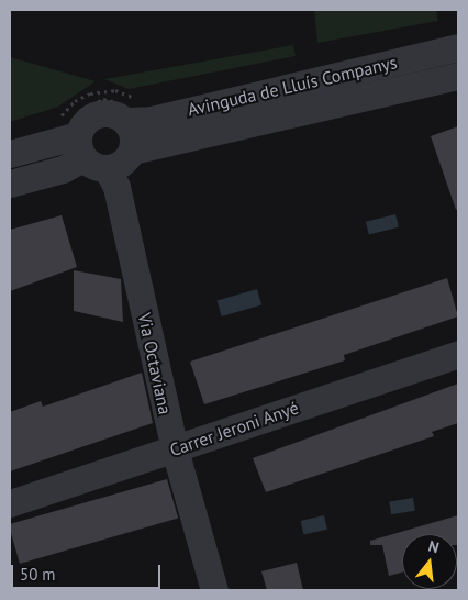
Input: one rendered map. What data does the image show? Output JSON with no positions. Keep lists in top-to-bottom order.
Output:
{
  "streets": {
    "street": ["Avinguda de Lluís Companys", "Via Octaviana", "Carrer Jeroni Anyé"]
  },
  "crossings": [
    ["Avinguda de Lluís Companys", "Via Octaviana"],
    ["Via Octaviana", "Carrer Jeroni Anyé"]
  ],
  "scale_bar": "50 m",
  "north": "top"
}
